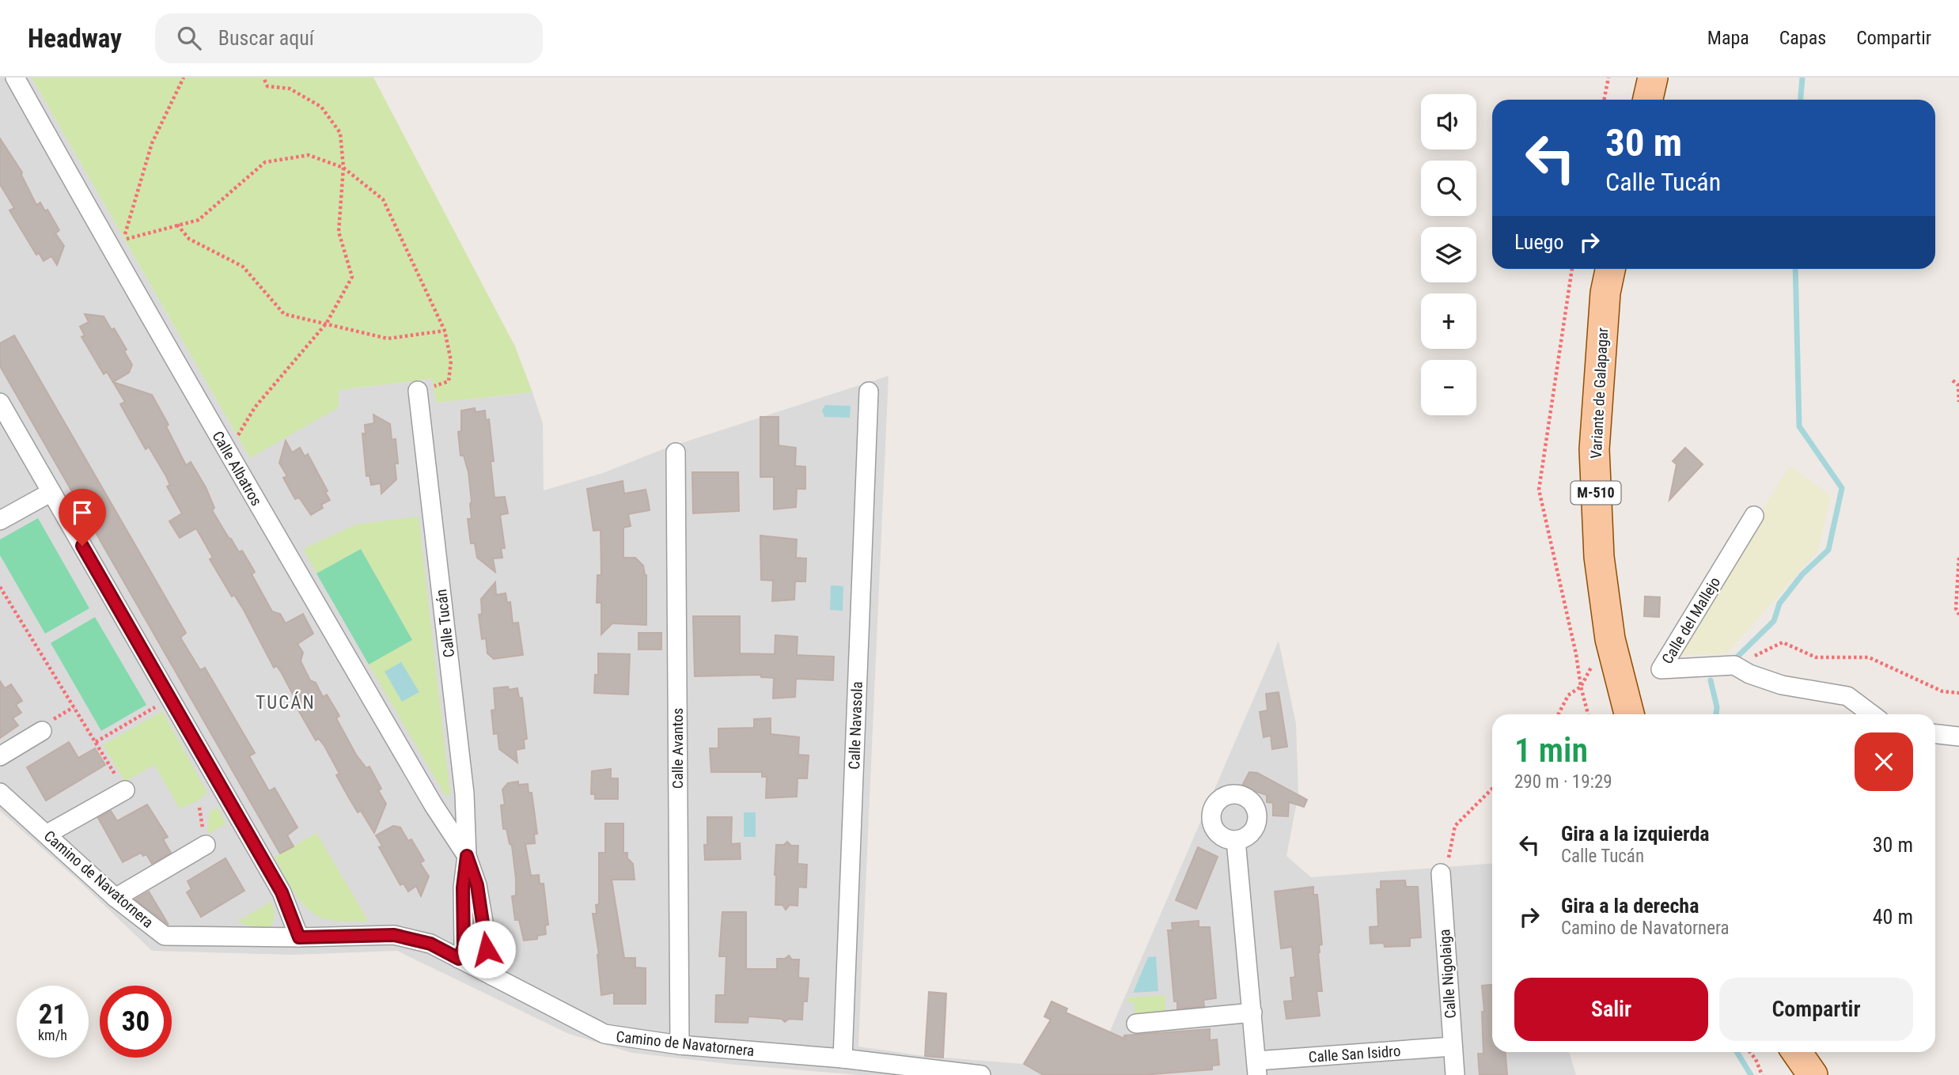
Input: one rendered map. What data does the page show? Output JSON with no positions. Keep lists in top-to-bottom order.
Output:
{
  "streets": {
    "main road": ["Variante de Galapagar", "M-510"],
    "street": [
      "Calle Albatros",
      "Calle del Mallejo",
      "Calle Tucán",
      "Calle Navasola",
      "Calle Avantos",
      "Camino de Navatornera",
      "Calle Nigolaiga",
      "Calle San Isidro"
    ]
  },
  "crossings": [
    ["Calle Albatros", "Calle Tucán"],
    ["Calle Tucán", "Camino de Navatornera"],
    ["Calle Navasola", "Camino de Navatornera"],
    ["Calle Avantos", "Camino de Navatornera"],
    ["Calle Nigolaiga", "Calle San Isidro"]
  ],
  "districts": ["TUCÁN"],
  "page": {
    "header": "Headway",
    "search": "Buscar aquí",
    "nav": ["Mapa", "Capas", "Compartir"],
    "map_buttons": ["+", "−"],
    "turn": ["30 m", "Calle Tucán"],
    "then": "Luego",
    "heading": ["1 min", "290 m · 19:29"],
    "list": [
      {
        "name": "Gira a la izquierda",
        "note": "Calle Tucán",
        "value": "30 m"
      },
      {
        "name": "Gira a la derecha",
        "note": "Camino de Navatornera",
        "value": "40 m"
      }
    ],
    "buttons": ["Salir", "Compartir"],
    "speed": "21 km/h",
    "limit": "30"
  }
}
